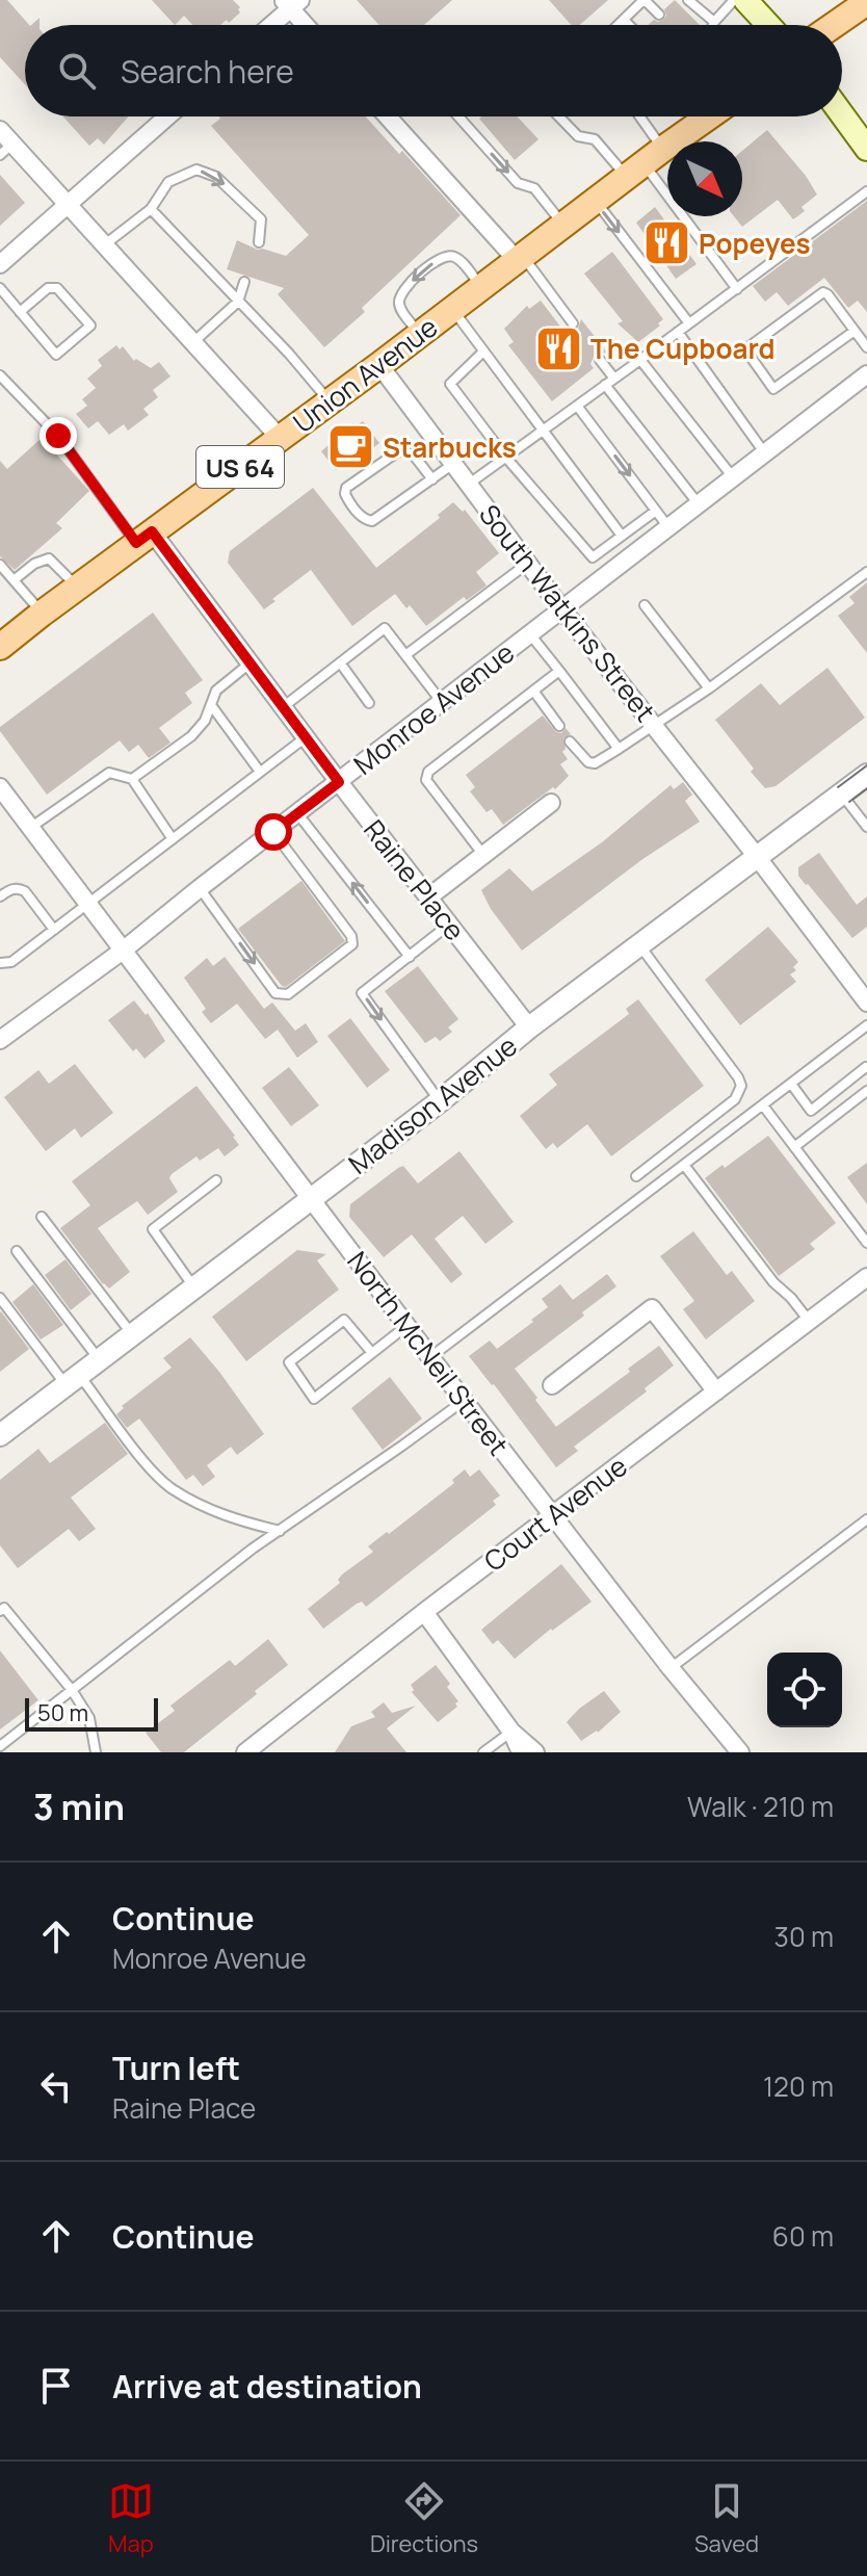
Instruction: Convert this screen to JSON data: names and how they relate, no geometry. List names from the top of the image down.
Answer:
{
  "streets": {
    "main road": ["Union Avenue", "US 64"],
    "street": [
      "South Watkins Street",
      "Monroe Avenue",
      "Raine Place",
      "Madison Avenue",
      "North McNeil Street",
      "Court Avenue"
    ]
  },
  "crossings": [
    ["Union Avenue", "South Watkins Street"],
    ["Union Avenue", "Raine Place"],
    ["South Watkins Street", "Monroe Avenue"],
    ["South Watkins Street", "Madison Avenue"],
    ["Monroe Avenue", "Raine Place"],
    ["Monroe Avenue", "North McNeil Street"],
    ["Raine Place", "Madison Avenue"],
    ["Madison Avenue", "North McNeil Street"],
    ["North McNeil Street", "Court Avenue"]
  ],
  "places": {
    "restaurant": ["Popeyes", "The Cupboard"],
    "cafe": ["Starbucks"]
  },
  "scale_bar": "50 m",
  "north": "bottom right",
  "page": {
    "search": "Search here",
    "scale": "50 m",
    "heading": ["3 min", "Walk · 210 m"],
    "list": [
      ["Continue", "Monroe Avenue", "30 m"],
      ["Turn left", "Raine Place", "120 m"],
      ["Continue", "60 m"],
      "Arrive at destination"
    ],
    "nav": ["Map", "Directions", "Saved"]
  }
}
